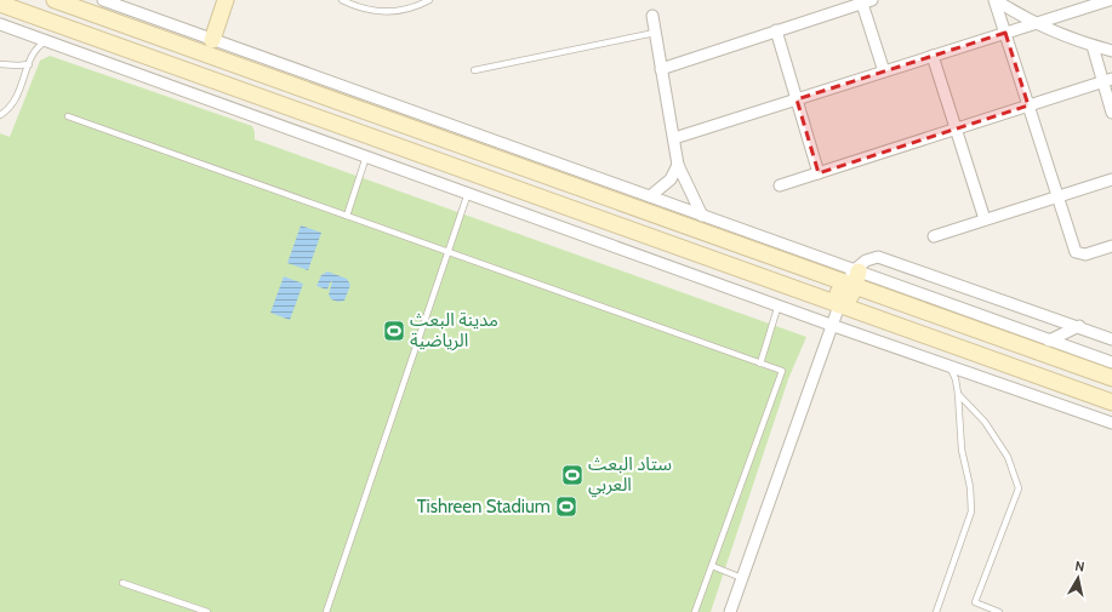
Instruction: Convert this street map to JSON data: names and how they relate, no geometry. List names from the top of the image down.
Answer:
{
  "places": {
    "sports": ["مدينة البعث الرياضية", "ستاد البعث العربي", "Tishreen Stadium"]
  },
  "north": "top"
}
